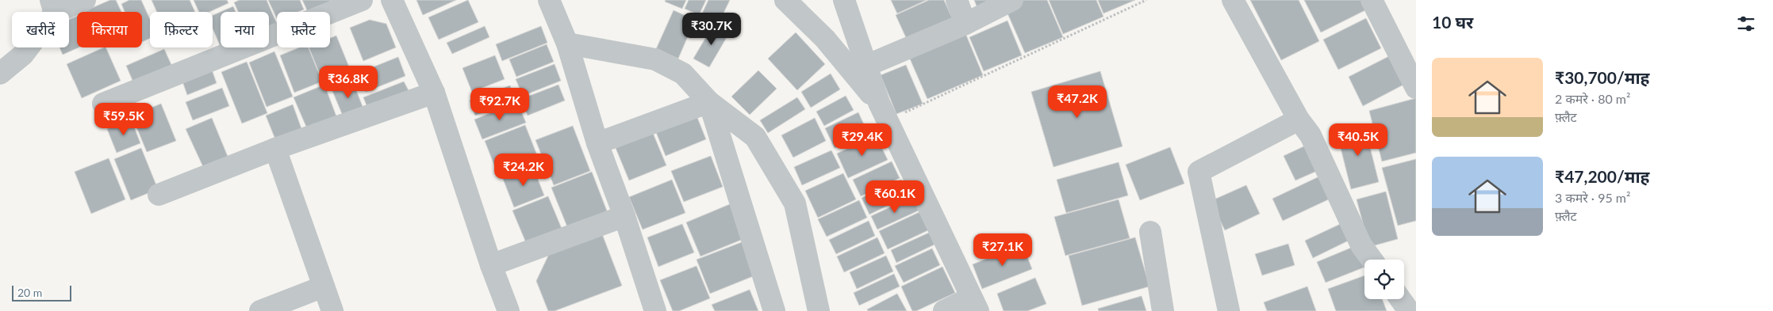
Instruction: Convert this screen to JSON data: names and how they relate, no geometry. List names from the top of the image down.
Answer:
{
  "scale_bar": "20 m",
  "page": {
    "heading": "10 घर",
    "chip": [
      "खरीदें",
      "किराया",
      "फ़िल्टर",
      "नया",
      "फ़्लैट"
    ],
    "price": [
      "₹30.7K",
      "₹36.8K",
      "₹47.2K",
      "₹92.7K",
      "₹59.5K",
      "₹29.4K",
      "₹40.5K",
      "₹24.2K",
      "₹60.1K",
      "₹27.1K"
    ],
    "list": [
      {
        "name": "₹30,700/माह",
        "note": "2 कमरे · 80 m² · फ़्लैट"
      },
      {
        "name": "₹47,200/माह",
        "note": "3 कमरे · 95 m² · फ़्लैट"
      }
    ],
    "scale": "20 m"
  }
}
